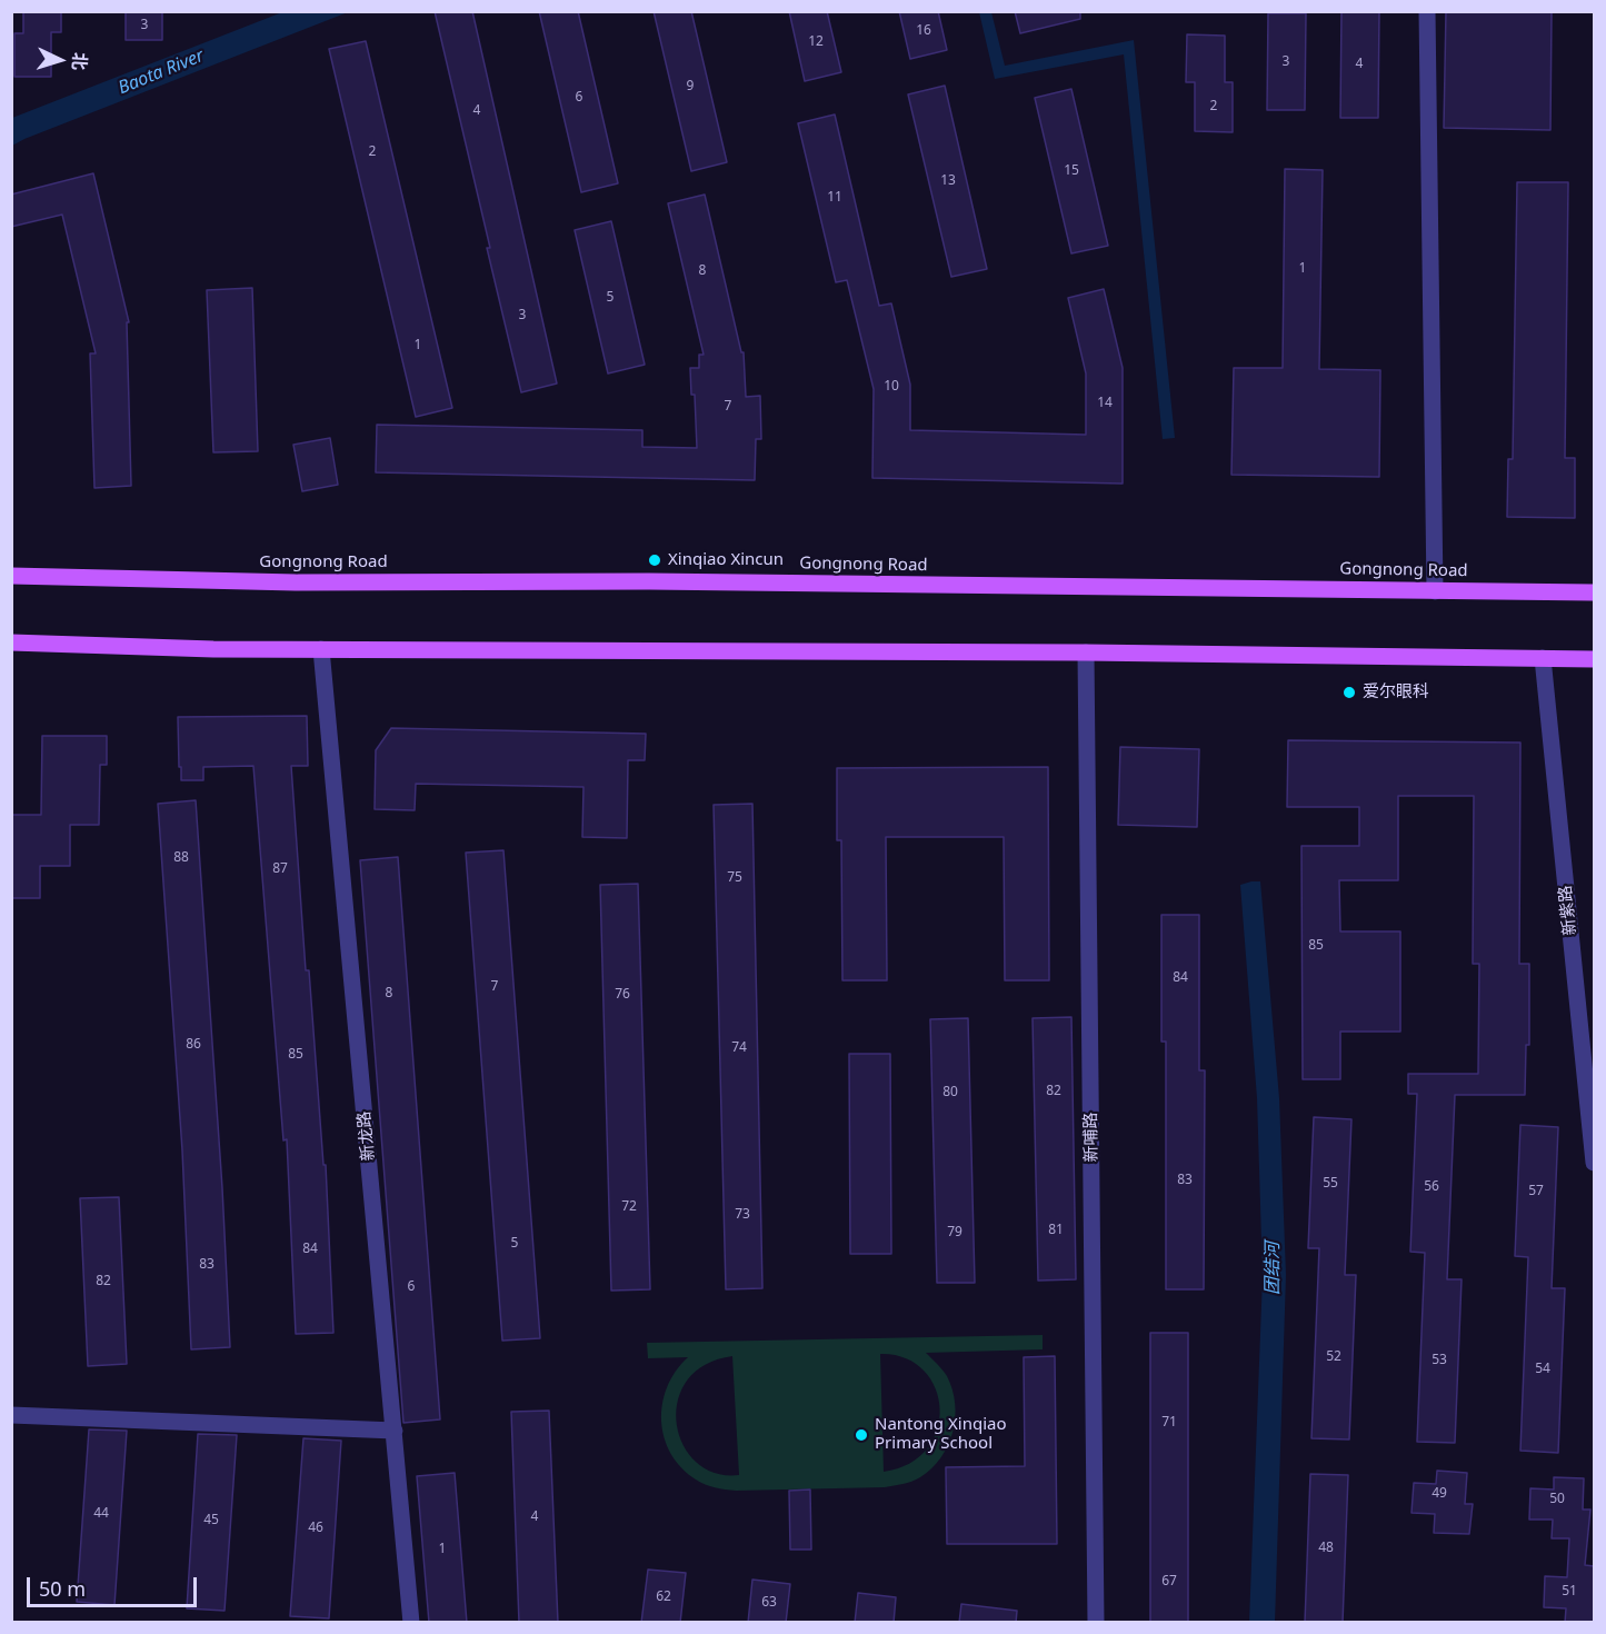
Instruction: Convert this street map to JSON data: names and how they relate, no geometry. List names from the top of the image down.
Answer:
{
  "streets": {
    "main road": ["Gongnong Road"],
    "street": ["新紫路", "新龙路", "新哺路"]
  },
  "water": ["Baota River", "团结河"],
  "places": ["Xinqiao Xincun", "爱尔眼科", "Nantong Xinqiao Primary School"],
  "house_numbers": [
    "3",
    "16",
    "12",
    "3",
    "4",
    "9",
    "6",
    "2",
    "4",
    "2",
    "15",
    "13",
    "11",
    "1",
    "8",
    "5",
    "3",
    "1",
    "10",
    "14",
    "7",
    "88",
    "87",
    "75",
    "85",
    "84",
    "7",
    "8",
    "76",
    "86",
    "74",
    "85",
    "82",
    "80",
    "83",
    "55",
    "56",
    "57",
    "72",
    "73",
    "81",
    "79",
    "5",
    "84",
    "83",
    "82",
    "6",
    "52",
    "53",
    "54",
    "71",
    "49",
    "50",
    "44",
    "4",
    "45",
    "46",
    "48",
    "1",
    "67",
    "51",
    "62",
    "63"
  ],
  "scale_bar": "50 m",
  "north": "right"
}
